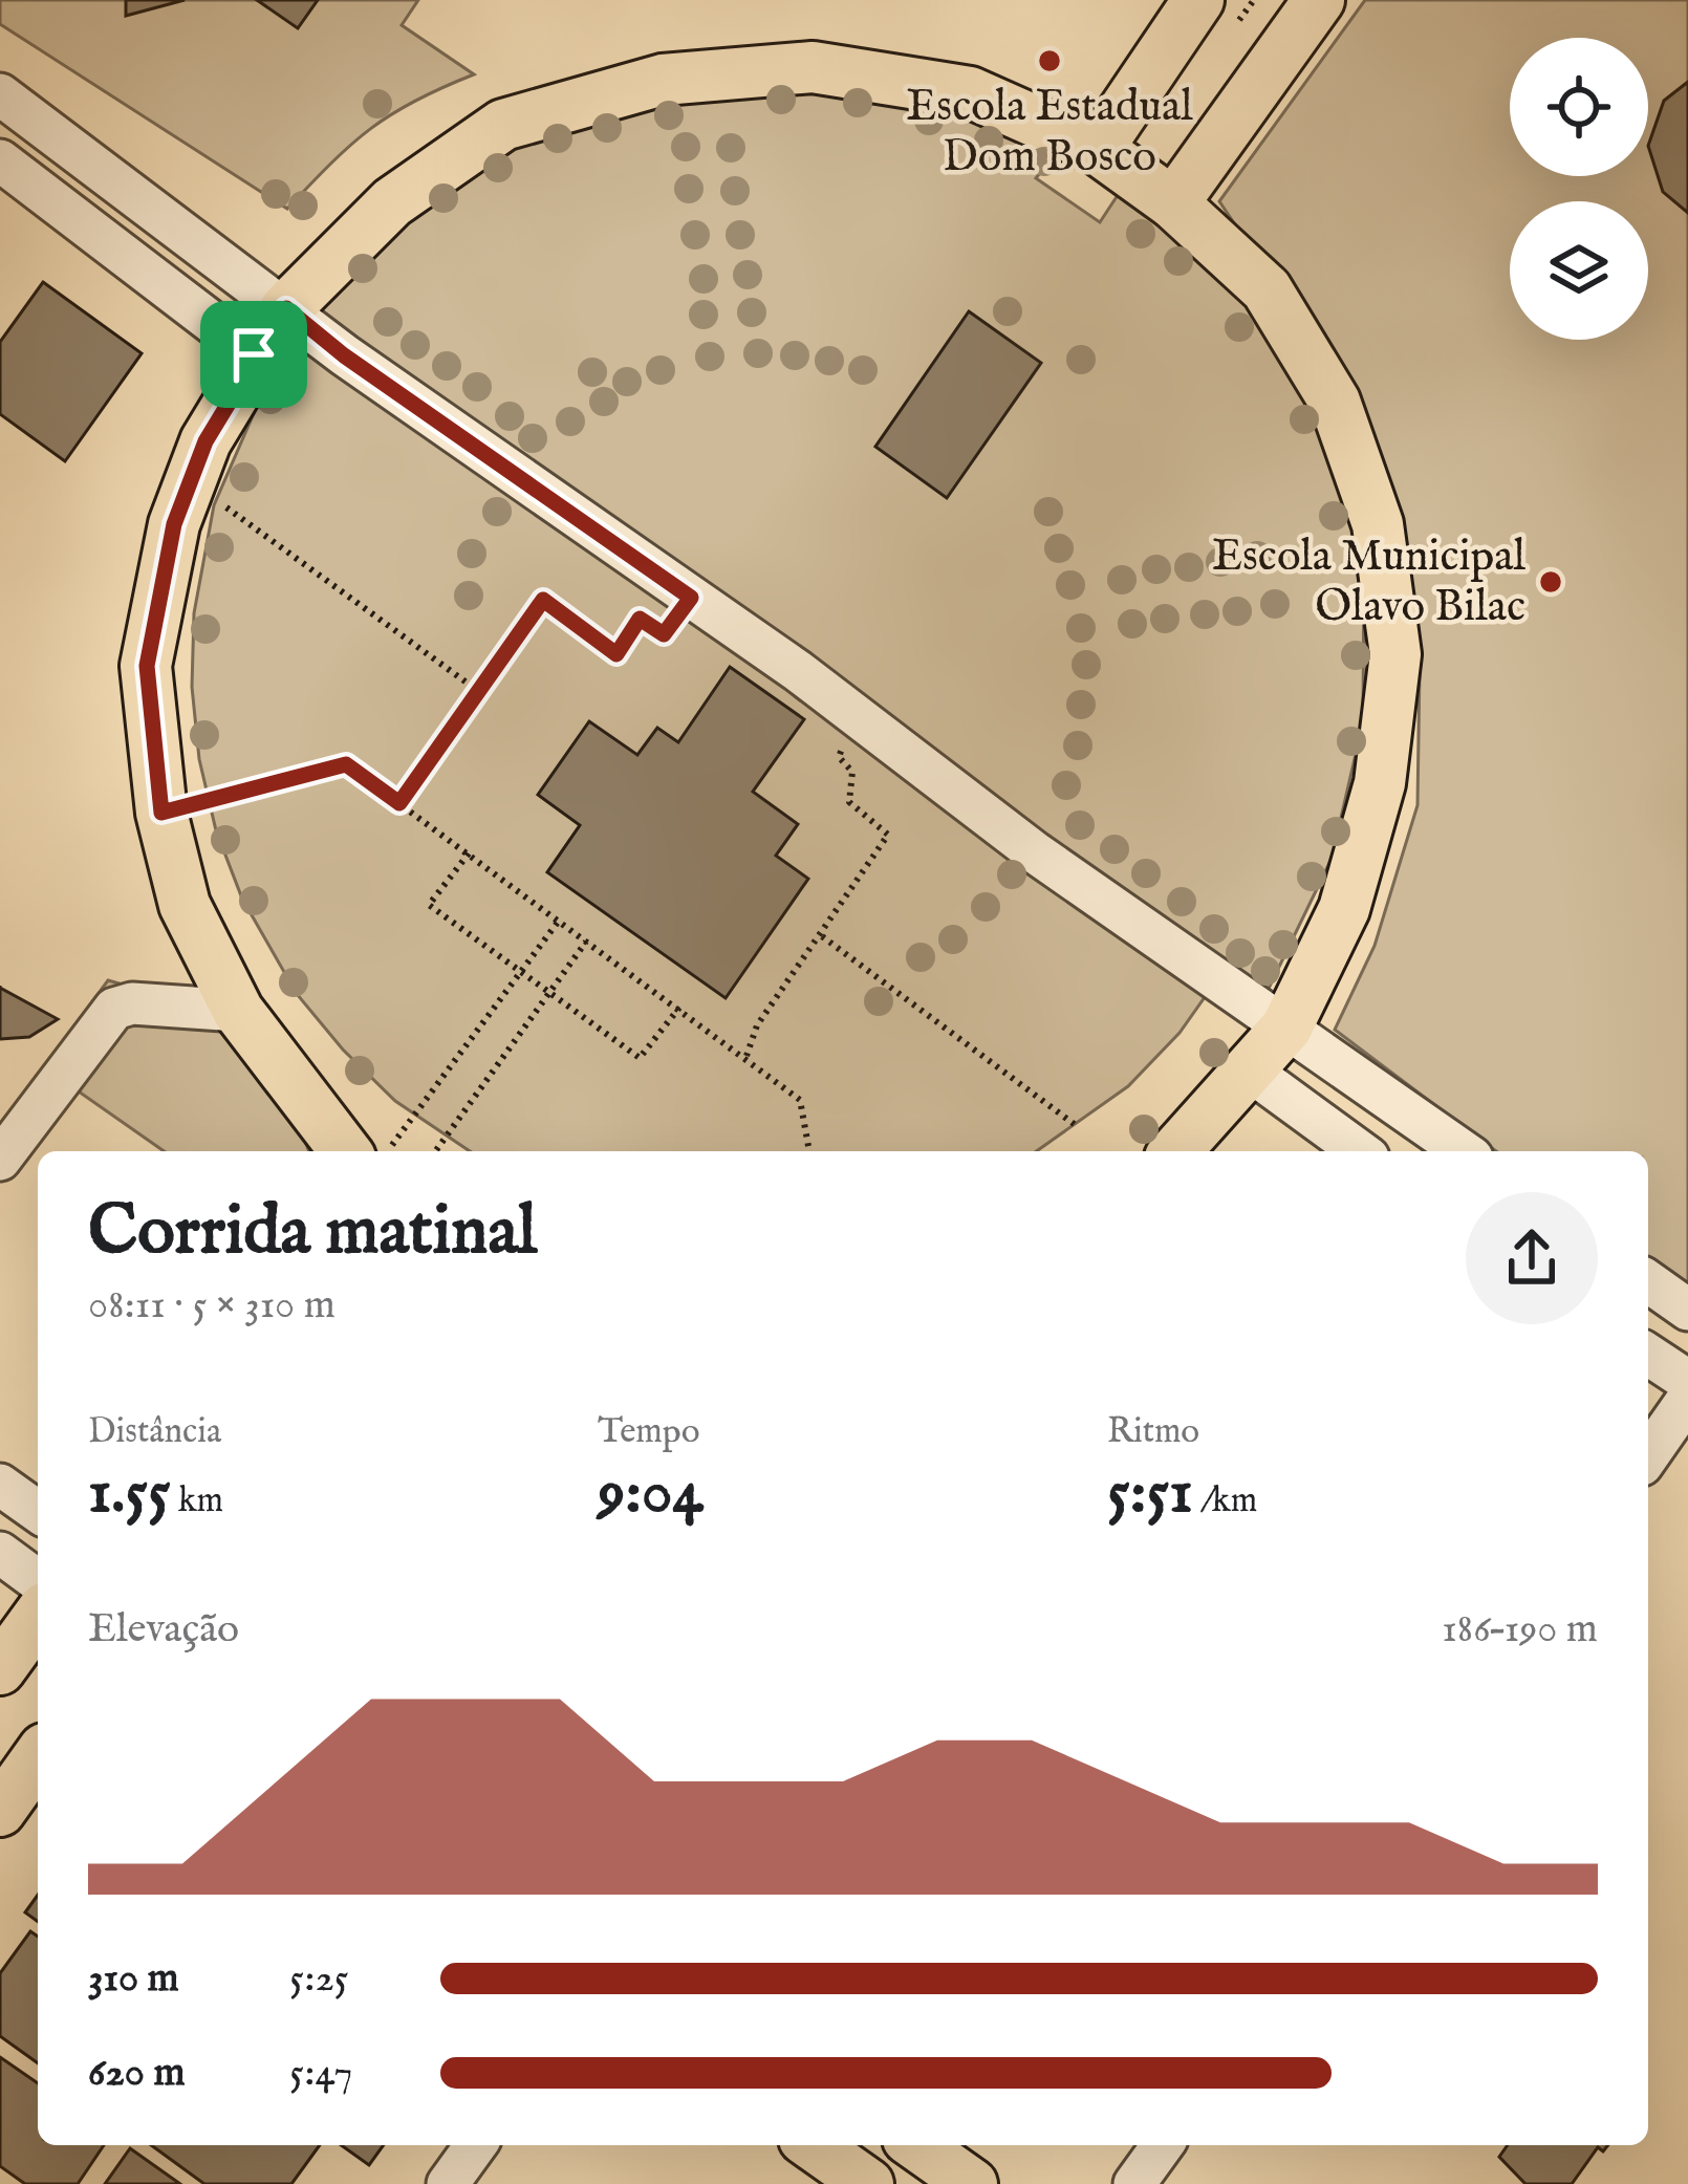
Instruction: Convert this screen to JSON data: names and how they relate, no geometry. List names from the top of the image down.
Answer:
{
  "places": ["Escola Estadual Dom Bosco", "Escola Municipal Olavo Bilac"],
  "page": {
    "heading": ["Corrida matinal", "08:11 · 5 × 310 m"],
    "stats": [
      ["Distância", "1.55 km"],
      ["Tempo", "9:04"],
      ["Ritmo", "5:51 /km"]
    ],
    "chart": ["Elevação", "186–190 m"],
    "list": [
      {
        "name": "310 m",
        "note": "5:25"
      },
      {
        "name": "620 m",
        "note": "5:47"
      }
    ]
  }
}
